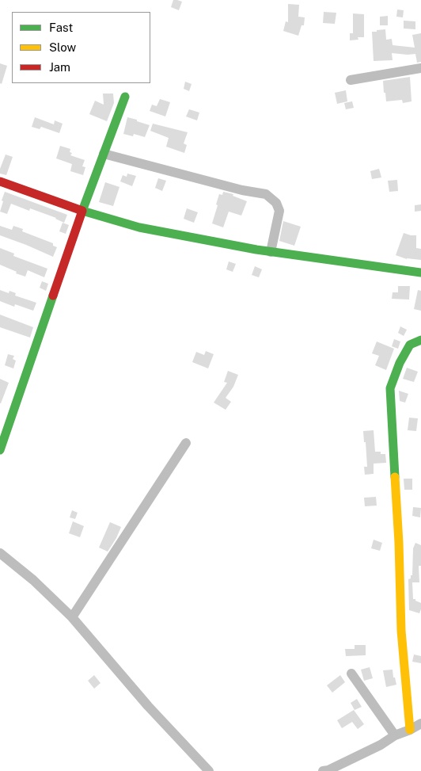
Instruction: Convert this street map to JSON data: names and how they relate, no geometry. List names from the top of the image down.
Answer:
{
  "legend": ["Fast", "Slow", "Jam"]
}
